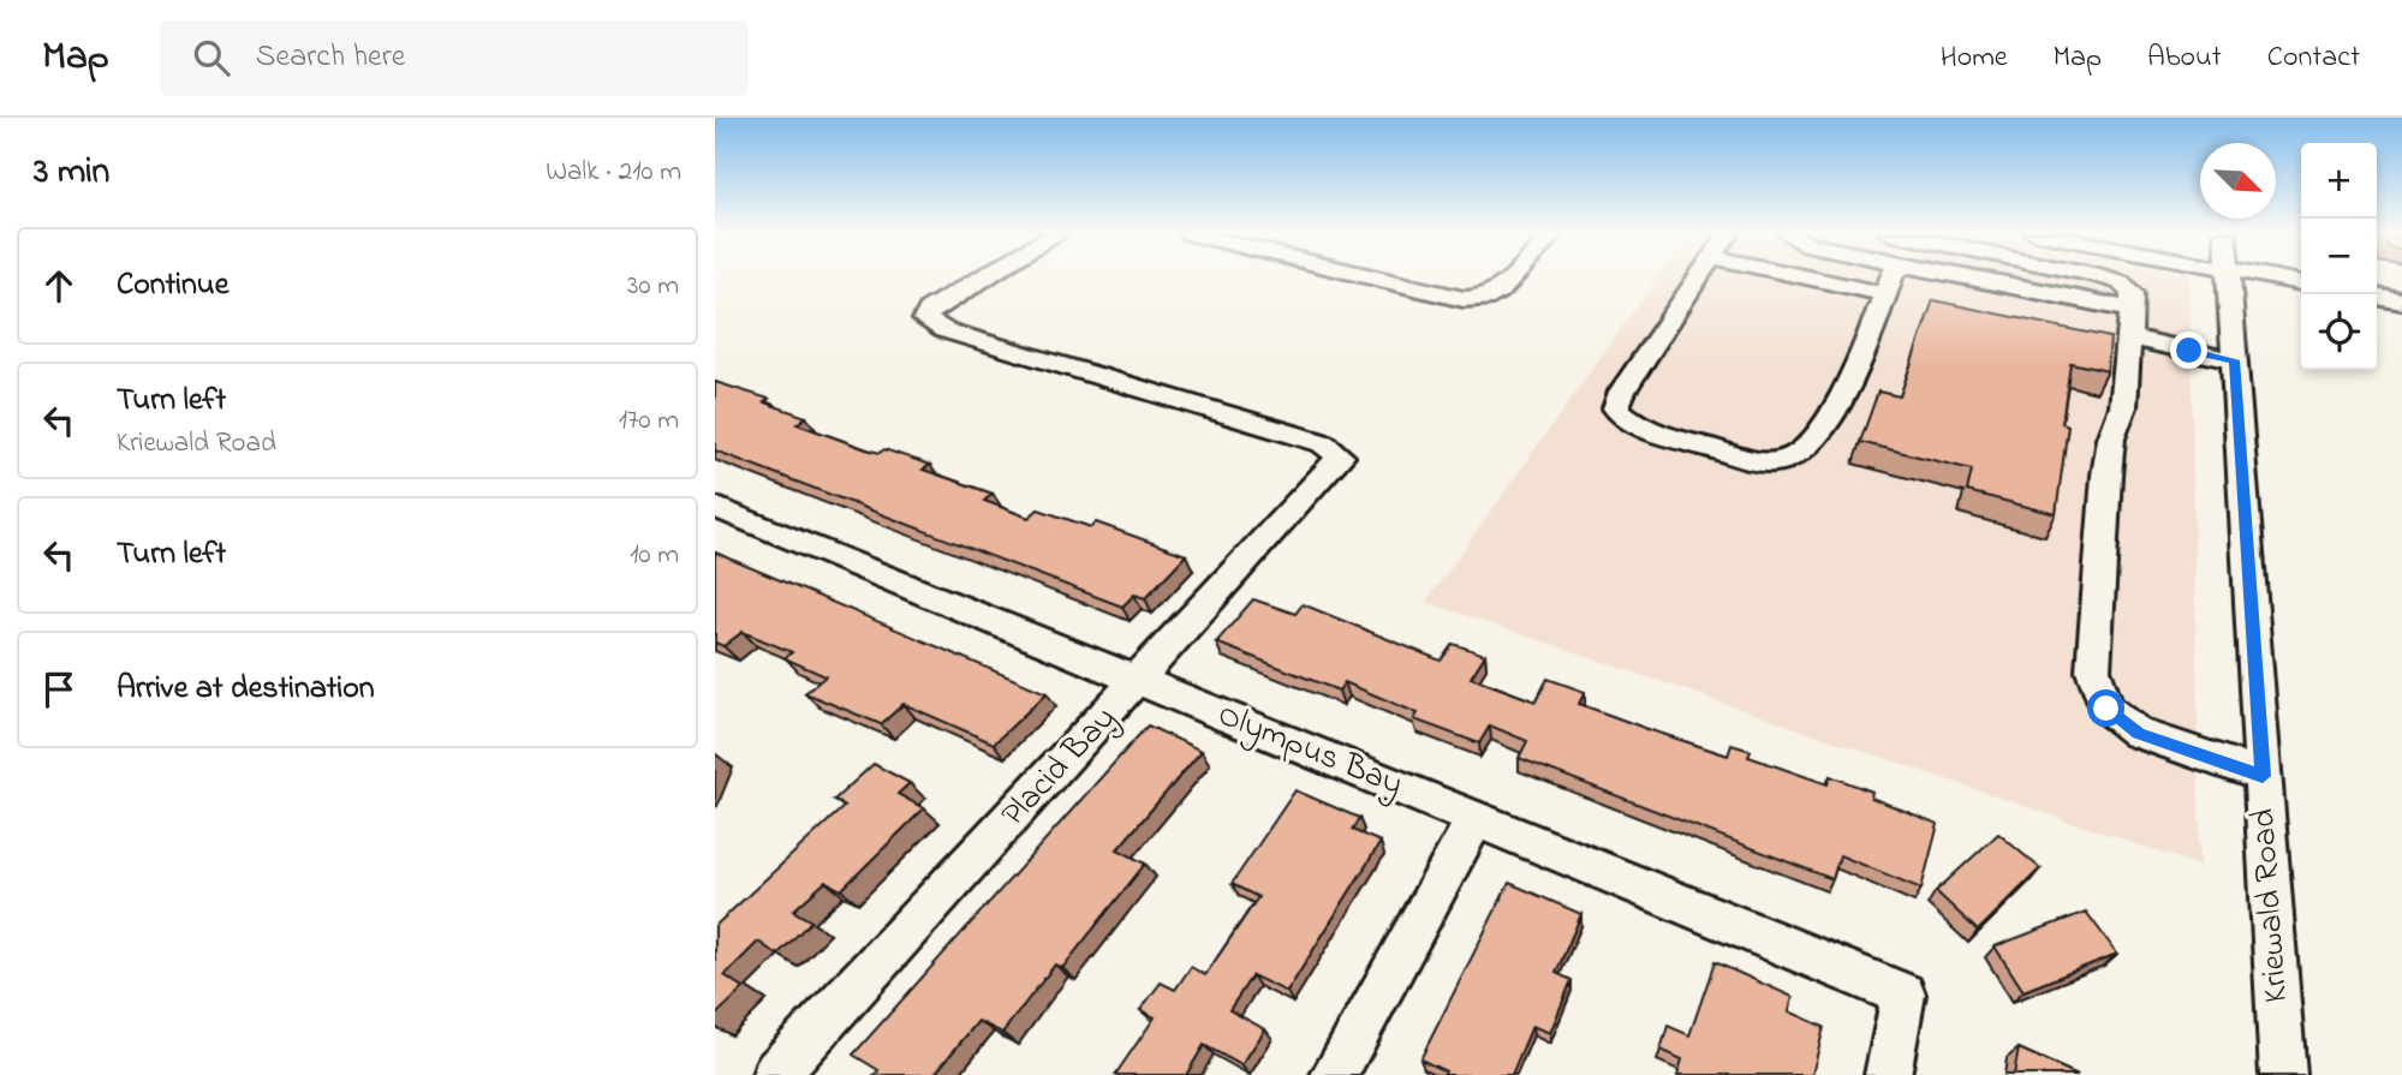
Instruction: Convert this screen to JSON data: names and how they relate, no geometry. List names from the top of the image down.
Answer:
{
  "streets": {
    "street": ["Olympus Bay", "Placid Bay", "Kriewald Road"]
  },
  "crossings": [
    ["Olympus Bay", "Placid Bay"]
  ],
  "north": "bottom right",
  "page": {
    "header": "Map",
    "search": "Search here",
    "nav": [
      "Home",
      "Map",
      "About",
      "Contact"
    ],
    "heading": ["3 min", "Walk · 210 m"],
    "map_buttons": ["+", "−"],
    "list": [
      ["Continue", "30 m"],
      ["Turn left", "Kriewald Road", "170 m"],
      ["Turn left", "10 m"],
      "Arrive at destination"
    ]
  }
}
